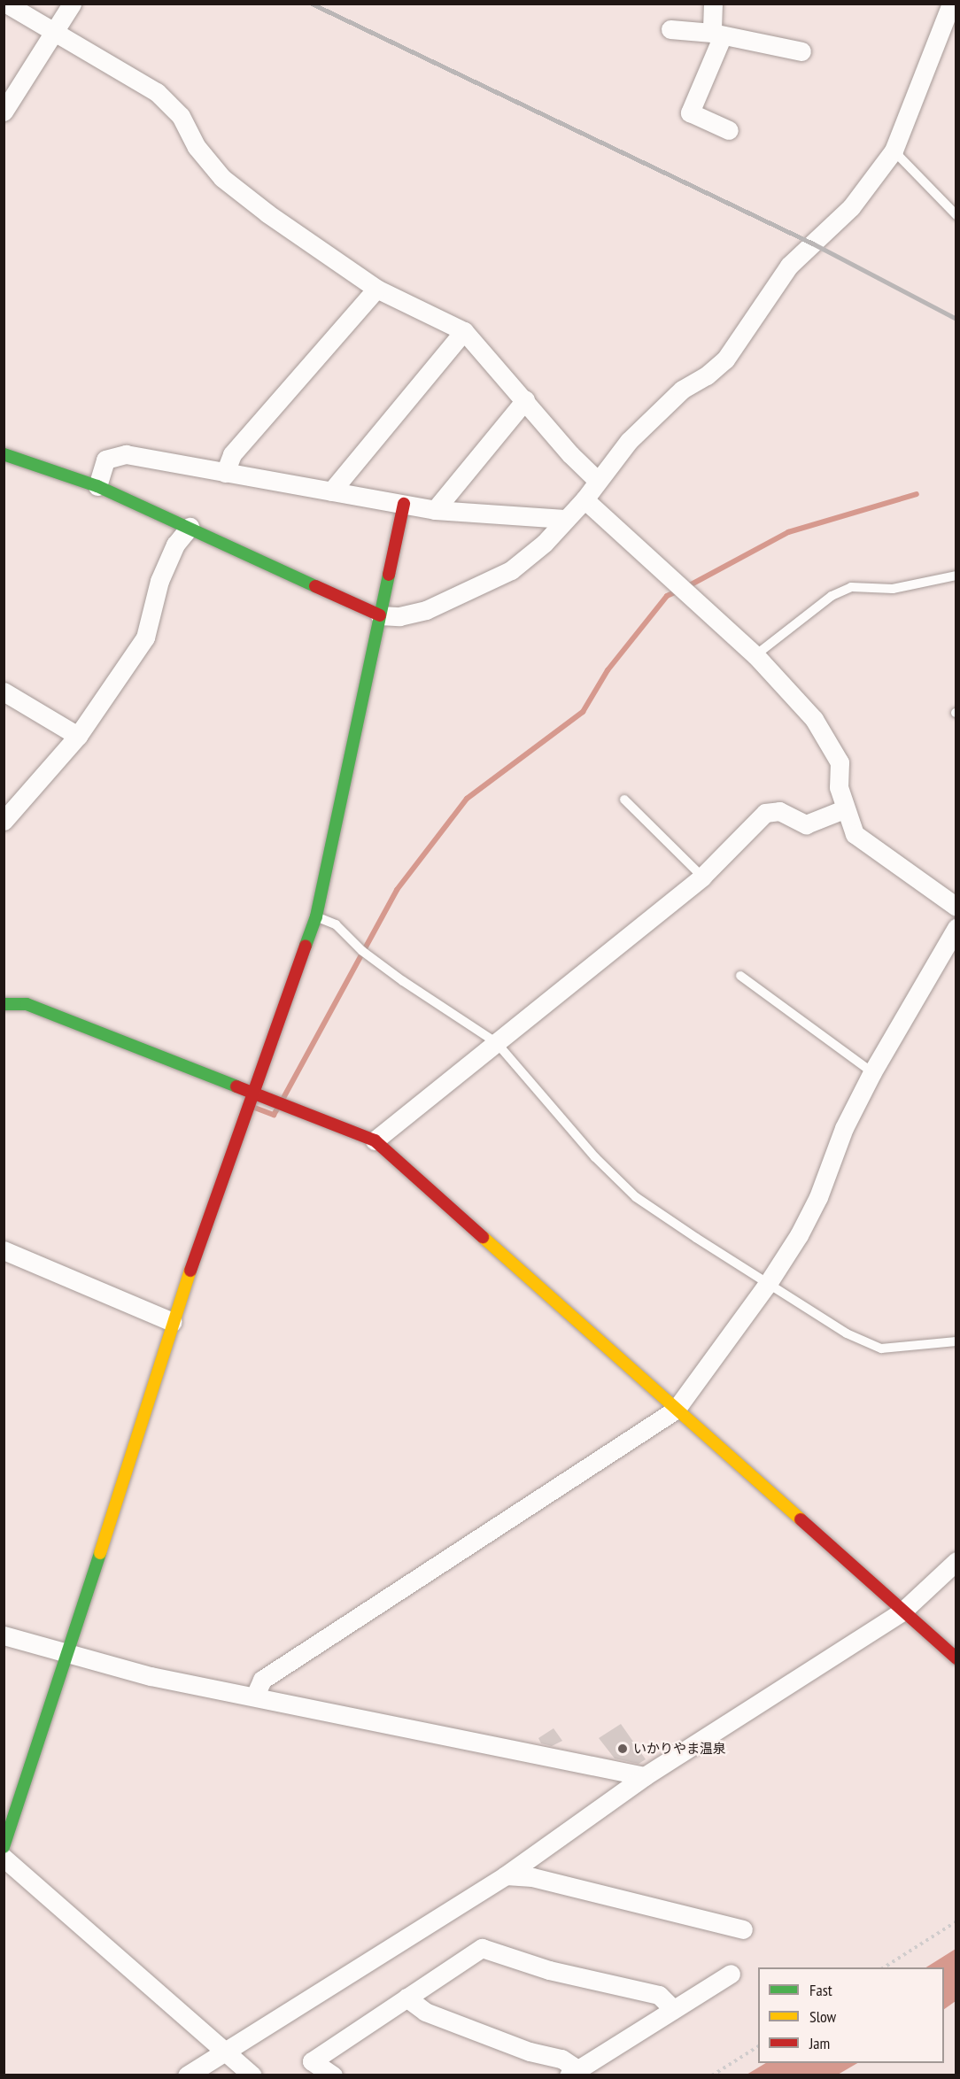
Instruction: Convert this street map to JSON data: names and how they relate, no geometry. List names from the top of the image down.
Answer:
{
  "places": ["いかりやま温泉"],
  "legend": ["Fast", "Slow", "Jam"]
}
